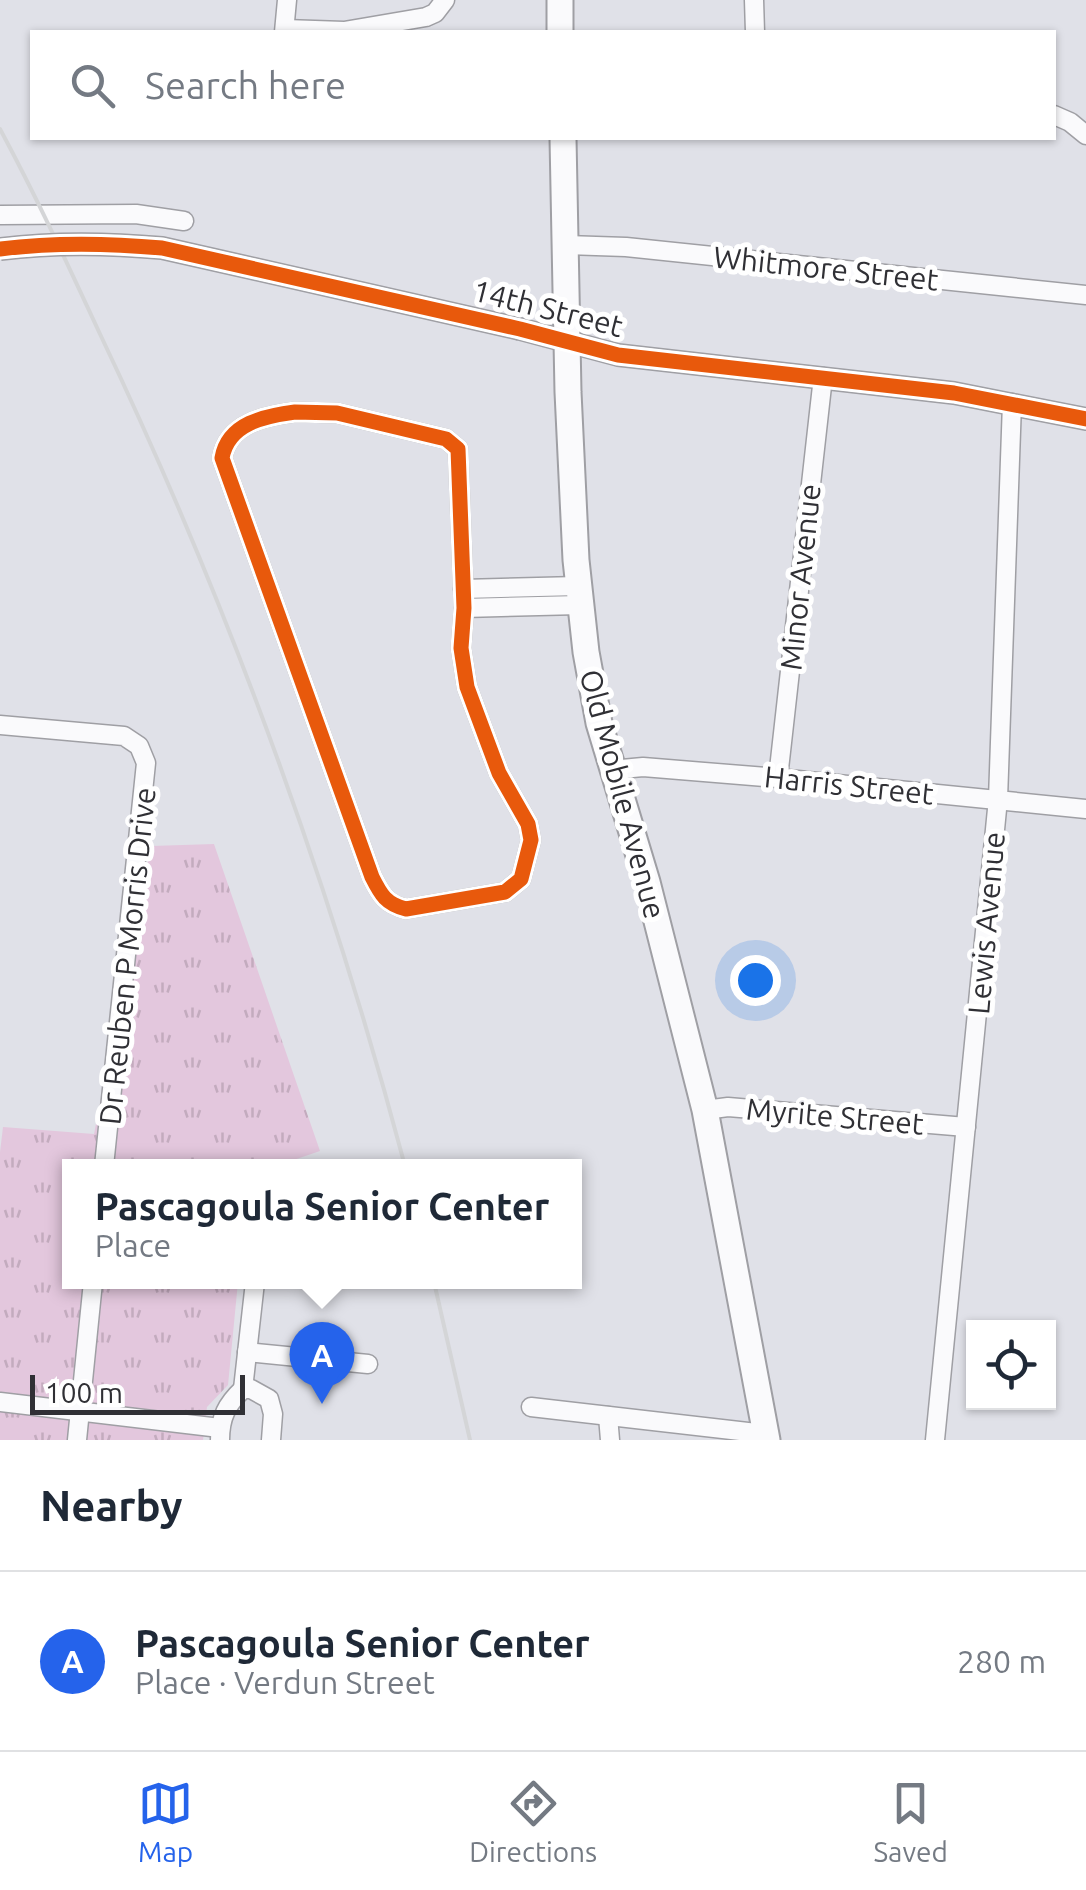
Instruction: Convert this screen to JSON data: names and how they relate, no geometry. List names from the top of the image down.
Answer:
{
  "streets": {
    "main road": ["Old Mobile Avenue"],
    "street": [
      "Whitmore Street",
      "14th Street",
      "Minor Avenue",
      "Harris Street",
      "Lewis Avenue",
      "Dr Reuben P Morris Drive",
      "Myrite Street"
    ]
  },
  "crossings": [
    ["Whitmore Street", "Old Mobile Avenue"],
    ["14th Street", "Minor Avenue"],
    ["14th Street", "Old Mobile Avenue"],
    ["14th Street", "Lewis Avenue"],
    ["Minor Avenue", "Harris Street"],
    ["Harris Street", "Old Mobile Avenue"],
    ["Harris Street", "Lewis Avenue"],
    ["Old Mobile Avenue", "Myrite Street"],
    ["Lewis Avenue", "Myrite Street"]
  ],
  "scale_bar": "100 m",
  "page": {
    "search": "Search here",
    "popup": ["Pascagoula Senior Center", "Place"],
    "pins": "A",
    "scale": "100 m",
    "heading": "Nearby",
    "list": [
      {
        "mark": "A",
        "name": "Pascagoula Senior Center",
        "note": "Place · Verdun Street",
        "value": "280 m"
      }
    ],
    "nav": ["Map", "Directions", "Saved"]
  }
}
